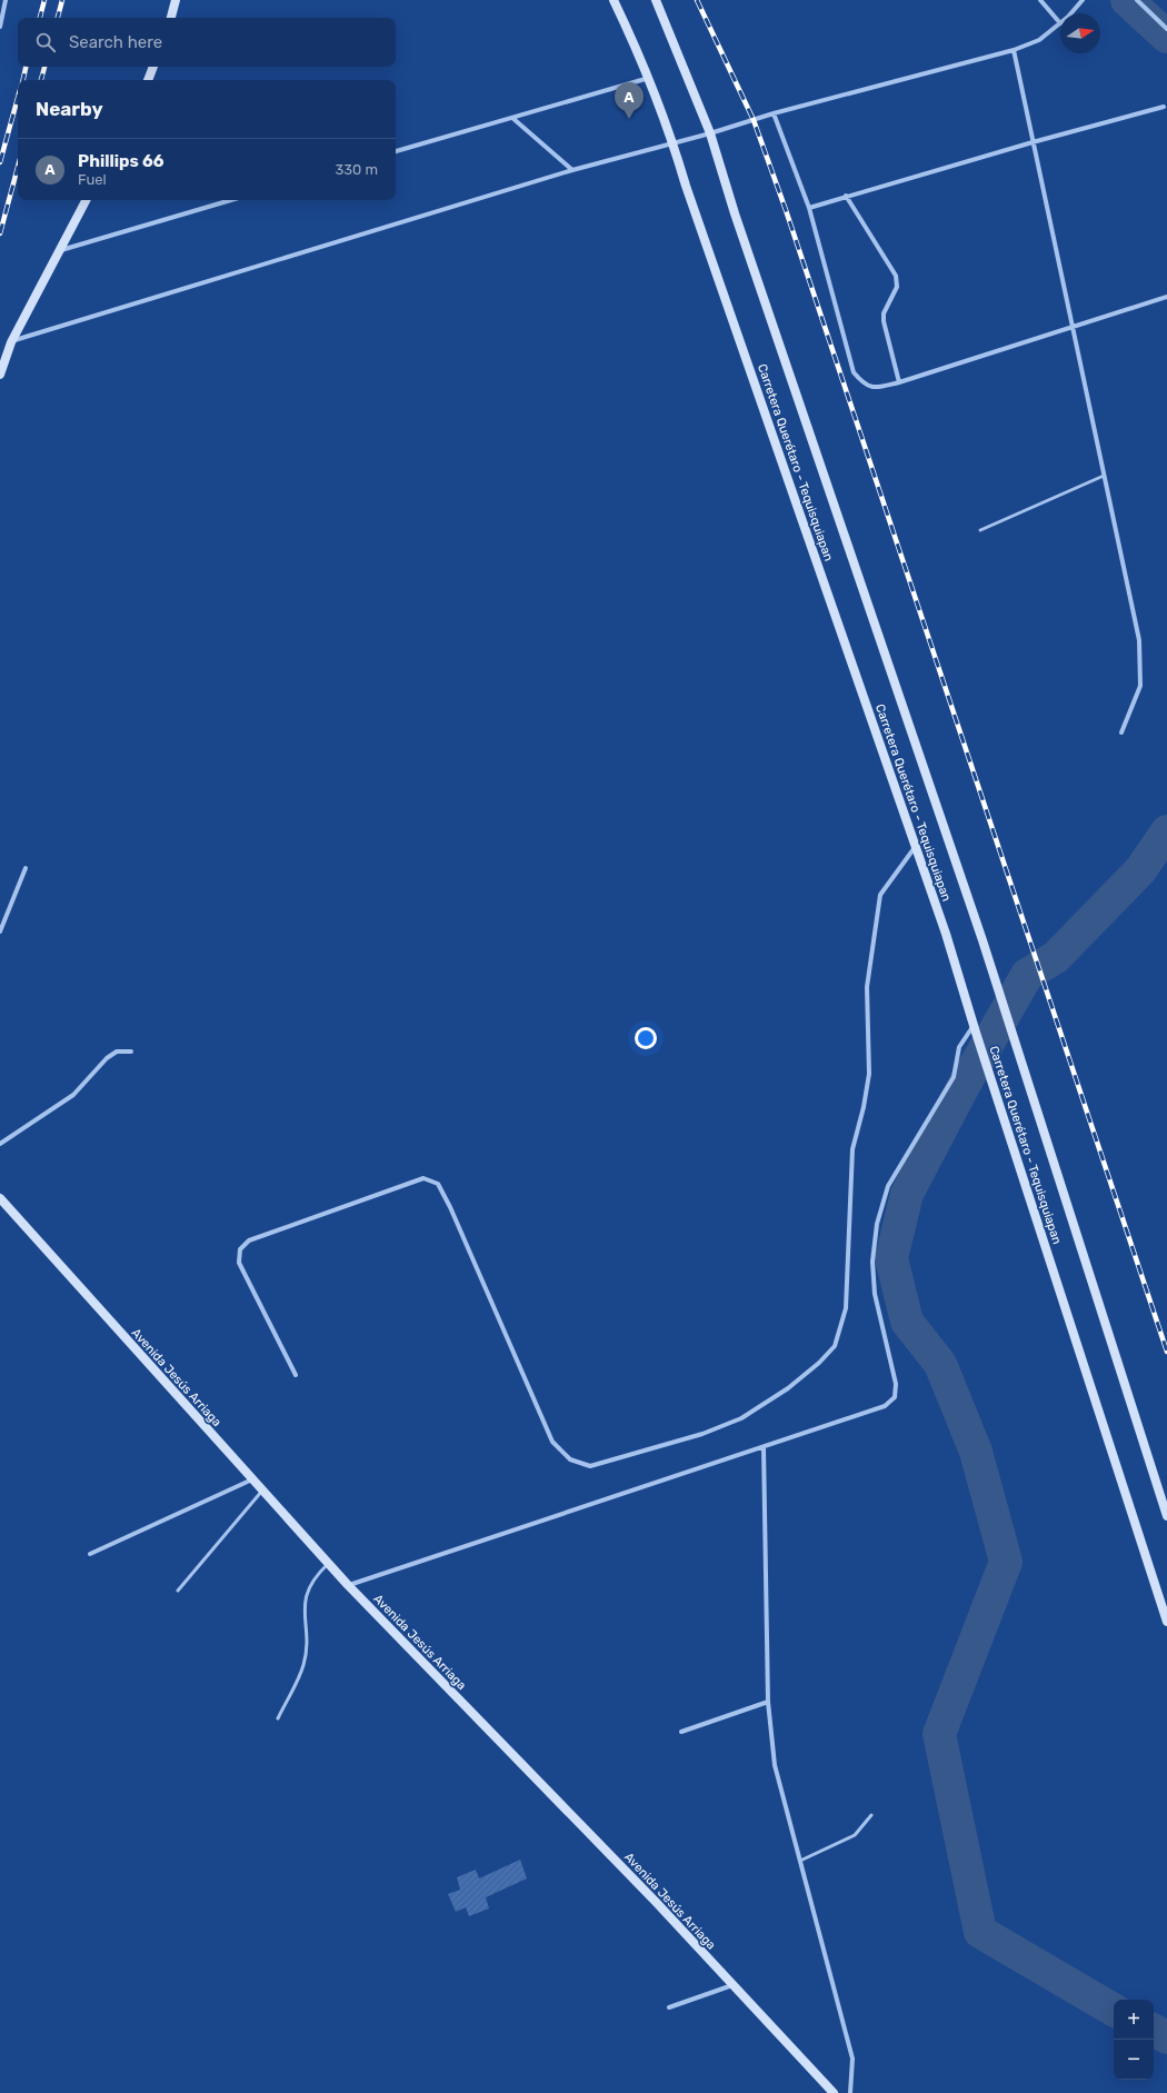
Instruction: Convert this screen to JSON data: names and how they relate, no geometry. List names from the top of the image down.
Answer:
{
  "streets": {
    "main road": ["Carretera Querétaro - Tequisquiapan", "Avenida Jesús Arriaga"]
  },
  "north": "right",
  "page": {
    "search": "Search here",
    "heading": "Nearby",
    "pins": "A",
    "list": [
      {
        "mark": "A",
        "name": "Phillips 66",
        "note": "Fuel",
        "value": "330 m"
      }
    ],
    "map_buttons": ["+", "−"]
  }
}
